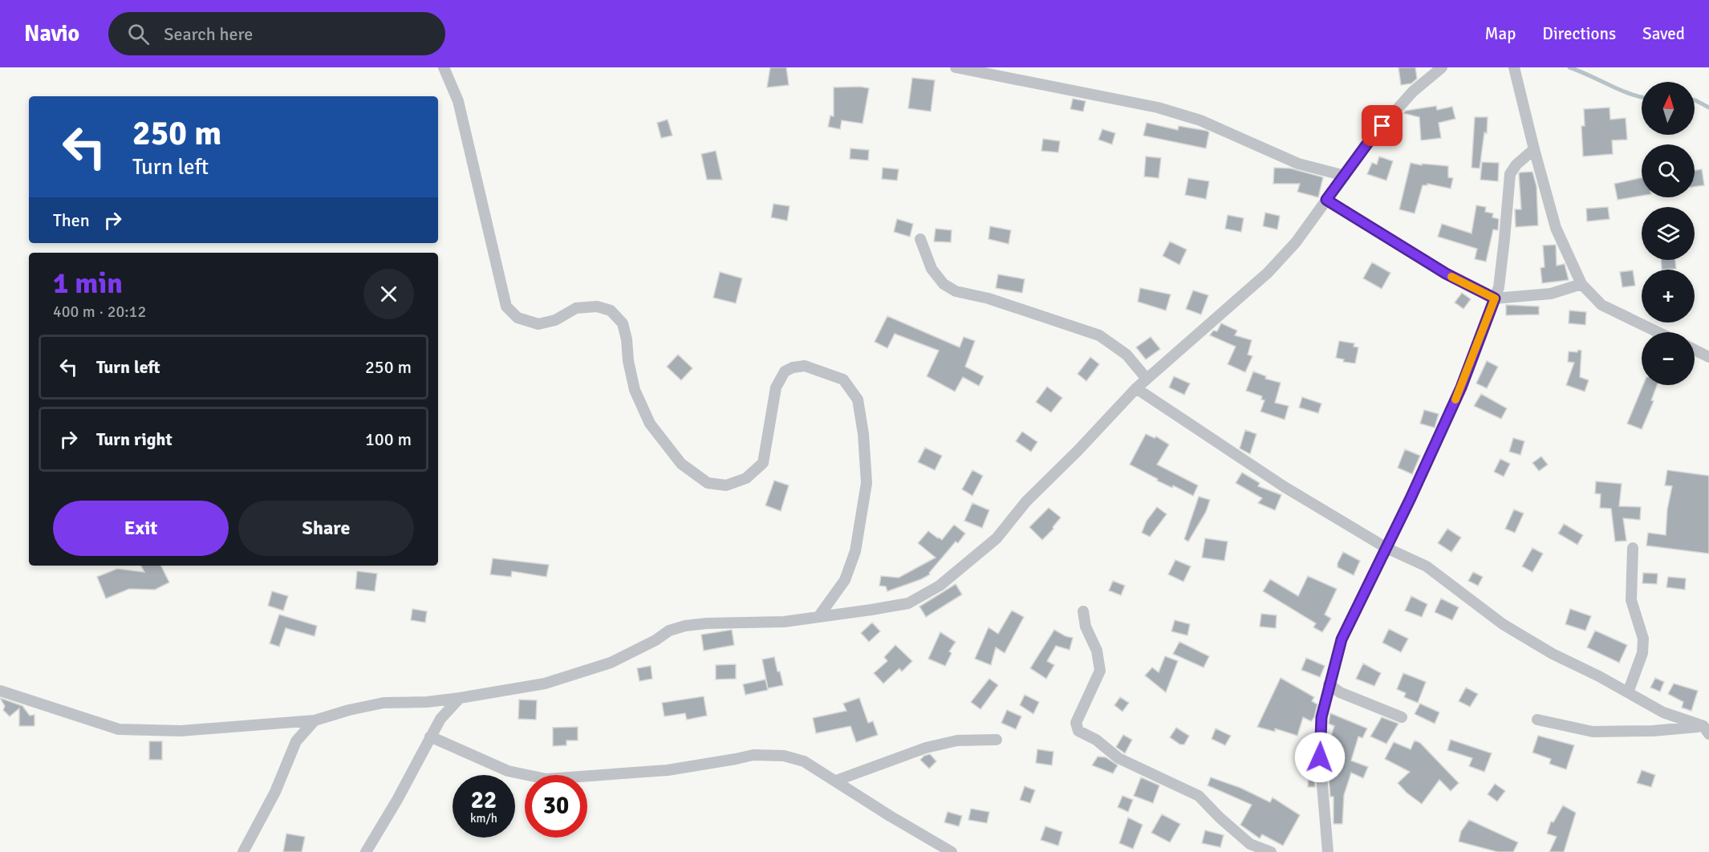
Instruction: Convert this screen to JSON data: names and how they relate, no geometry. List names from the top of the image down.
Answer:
{
  "north": "top",
  "page": {
    "header": "Navio",
    "search": "Search here",
    "nav": ["Map", "Directions", "Saved"],
    "map_buttons": ["+", "−"],
    "turn": ["250 m", "Turn left"],
    "then": "Then",
    "heading": ["1 min", "400 m · 20:12"],
    "list": [
      {
        "name": "Turn left",
        "value": "250 m"
      },
      {
        "name": "Turn right",
        "value": "100 m"
      }
    ],
    "buttons": ["Exit", "Share"],
    "speed": "22 km/h",
    "limit": "30"
  }
}
